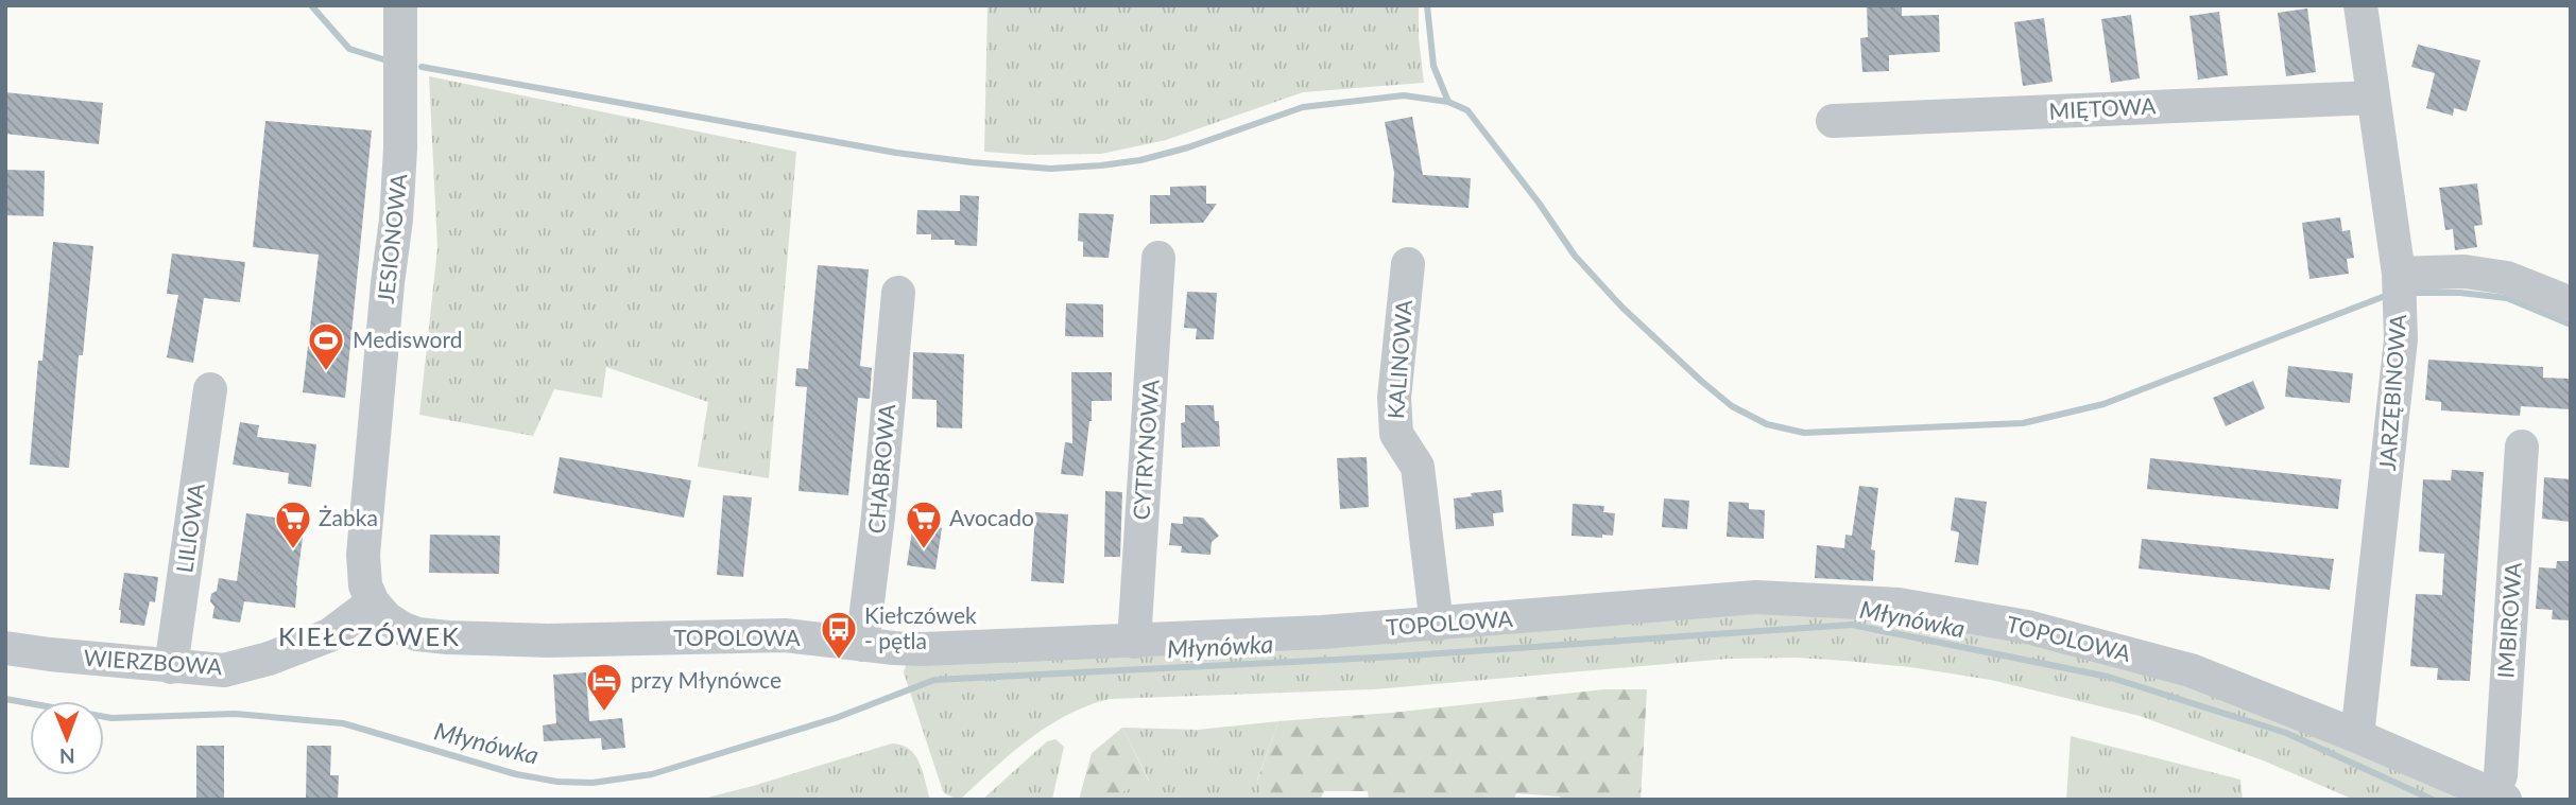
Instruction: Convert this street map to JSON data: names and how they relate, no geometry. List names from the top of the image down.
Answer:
{
  "streets": {
    "street": [
      "MIĘTOWA",
      "JESIONOWA",
      "KALINOWA",
      "JARZĘBINOWA",
      "CYTRYNOWA",
      "CHABROWA",
      "LILIOWA",
      "IMBIROWA",
      "TOPOLOWA",
      "WIERZBOWA"
    ]
  },
  "crossings": [
    ["MIĘTOWA", "JARZĘBINOWA"],
    ["JESIONOWA", "TOPOLOWA"],
    ["JESIONOWA", "WIERZBOWA"],
    ["KALINOWA", "TOPOLOWA"],
    ["JARZĘBINOWA", "TOPOLOWA"],
    ["CYTRYNOWA", "TOPOLOWA"],
    ["CHABROWA", "TOPOLOWA"],
    ["LILIOWA", "WIERZBOWA"],
    ["IMBIROWA", "TOPOLOWA"],
    ["TOPOLOWA", "WIERZBOWA"]
  ],
  "districts": ["KIEŁCZÓWEK"],
  "water": ["Młynówka"],
  "places": {
    "sports": ["Medisword"],
    "supermarket": ["Żabka", "Avocado"],
    "bus stop": ["Kiełczówek - pętla"],
    "hotel": ["przy Młynówce"]
  },
  "north": "bottom"
}
